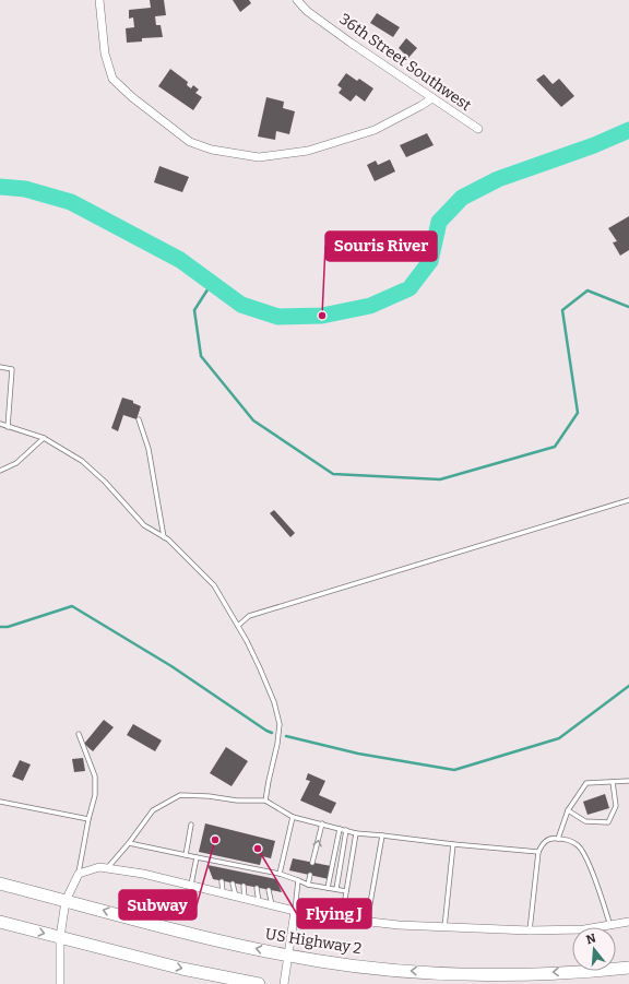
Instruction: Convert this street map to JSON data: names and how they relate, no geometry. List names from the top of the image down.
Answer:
{
  "streets": {
    "highway": ["US Highway 2"],
    "street": ["36th Street Southwest"]
  },
  "places": ["Souris River", "Subway", "Flying J"],
  "north": "top"
}
